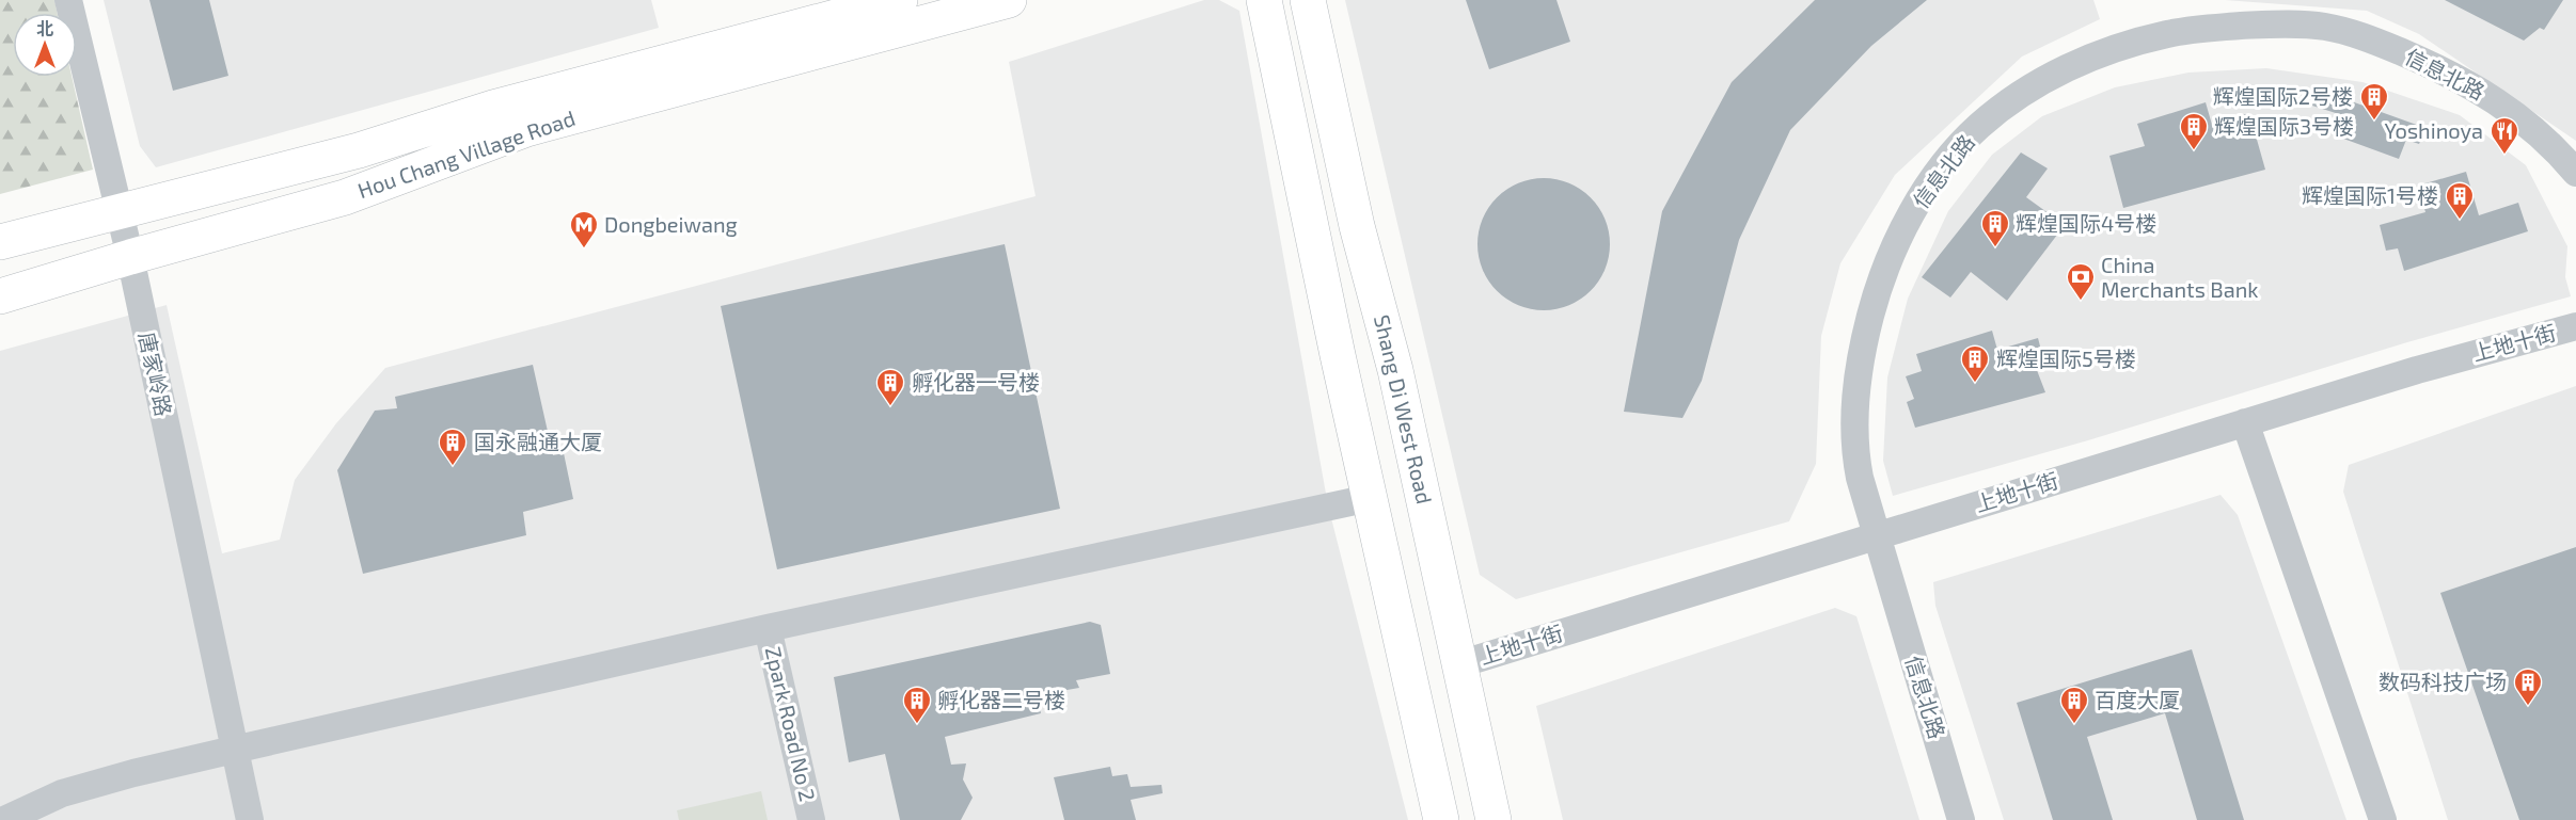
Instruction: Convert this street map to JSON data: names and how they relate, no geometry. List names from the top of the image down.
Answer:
{
  "streets": {
    "main road": ["Hou Chang Village Road", "Shang Di West Road"],
    "street": [
      "信息北路",
      "上地十街",
      "唐家岭路",
      "Zpark Road No 2"
    ]
  },
  "crossings": [
    ["信息北路", "上地十街"],
    ["Hou Chang Village Road", "唐家岭路"],
    ["上地十街", "Shang Di West Road"]
  ],
  "places": {
    "building": [
      "辉煌国际2号楼",
      "辉煌国际3号楼",
      "辉煌国际1号楼",
      "辉煌国际4号楼",
      "辉煌国际5号楼",
      "孵化器一号楼",
      "国永融通大厦",
      "数码科技广场",
      "孵化器二号楼",
      "百度大厦"
    ],
    "restaurant": ["Yoshinoya"],
    "metro station": ["Dongbeiwang"],
    "bank": ["China Merchants Bank"]
  },
  "north": "top"
}
